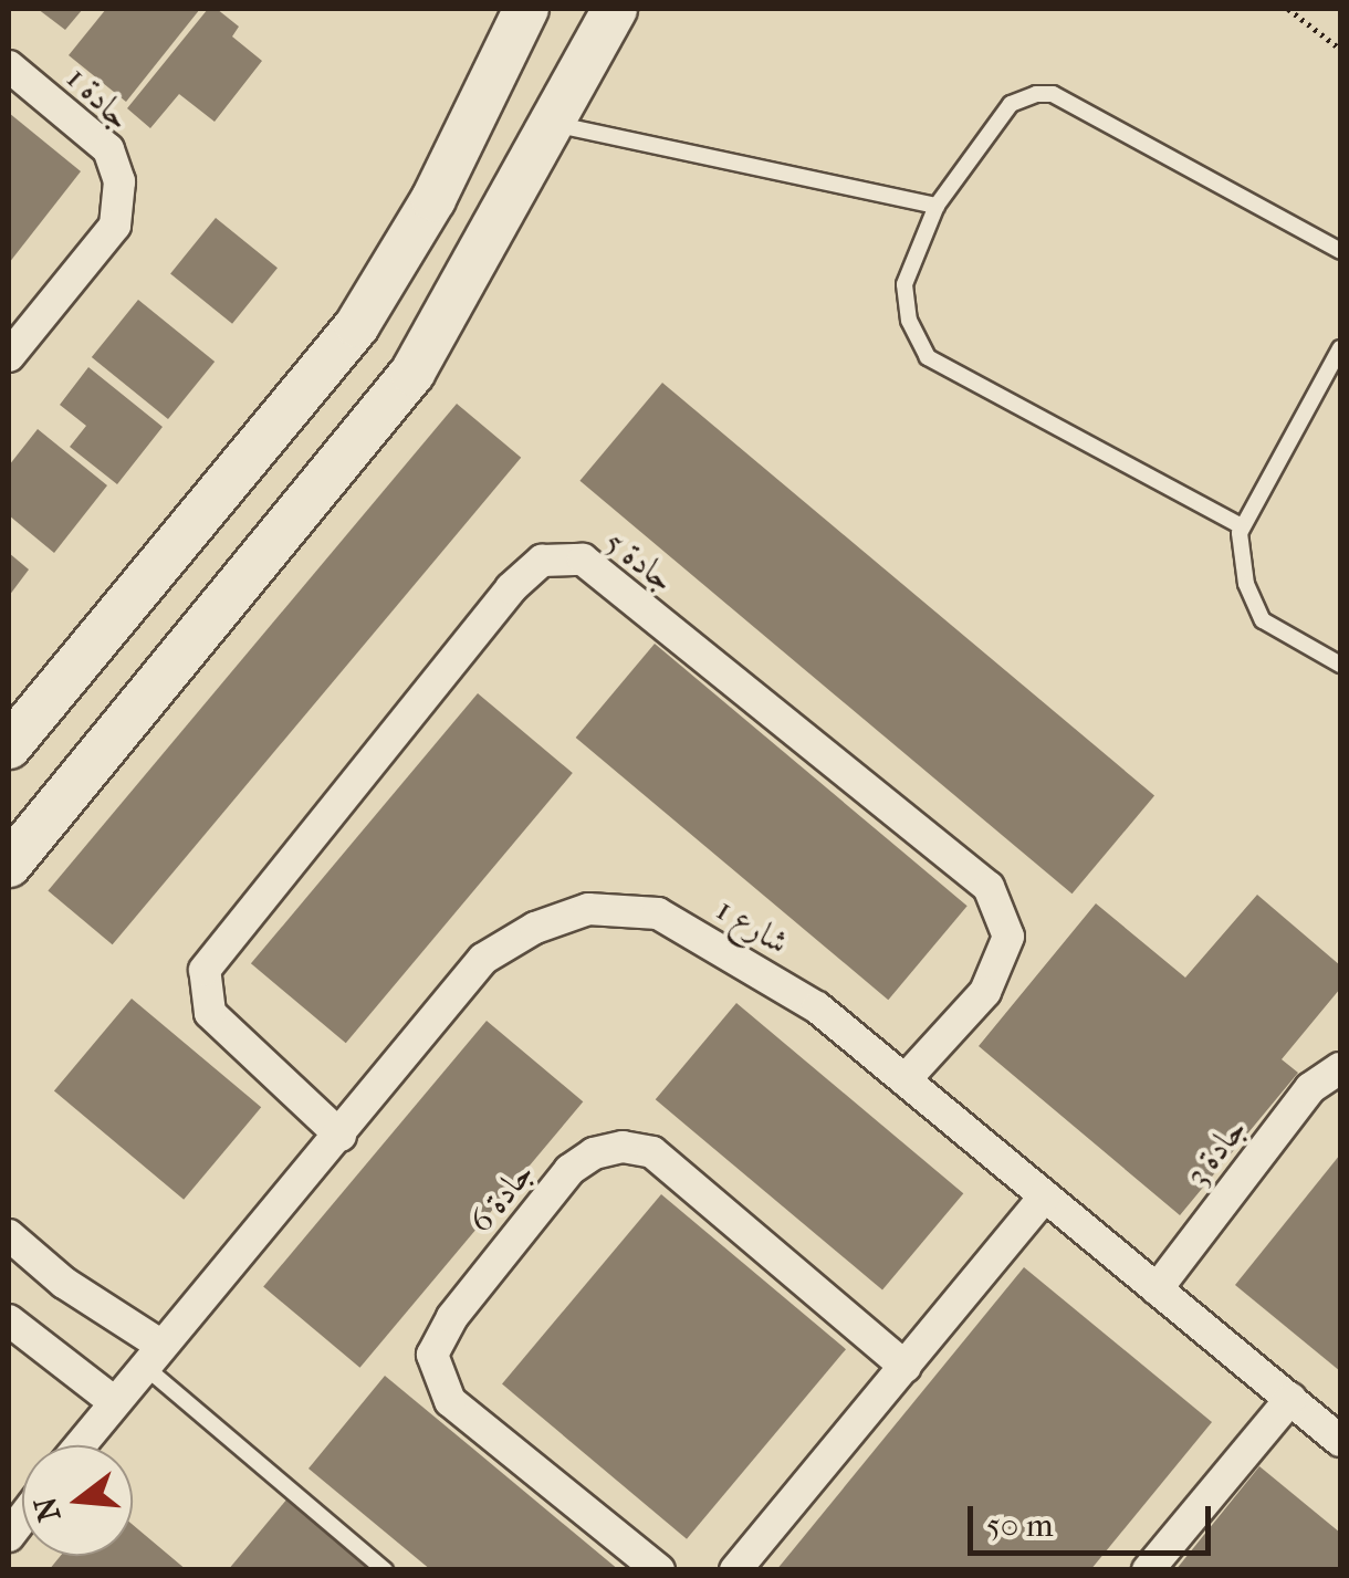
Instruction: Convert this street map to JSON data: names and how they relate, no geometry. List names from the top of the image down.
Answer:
{
  "streets": {
    "street": [
      "جادة 1",
      "جادة 5",
      "شارع 1",
      "جادة 3",
      "جادة 6"
    ]
  },
  "crossings": [
    ["جادة 5", "شارع 1"],
    ["شارع 1", "جادة 3"]
  ],
  "scale_bar": "50 m",
  "north": "left"
}
